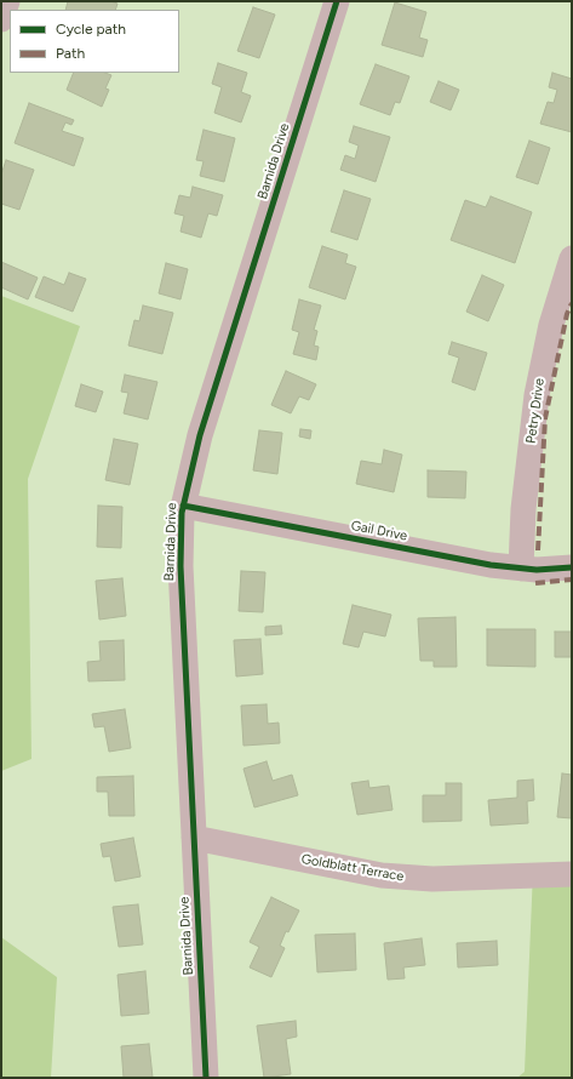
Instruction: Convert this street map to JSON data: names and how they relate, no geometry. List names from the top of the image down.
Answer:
{
  "streets": {
    "street": [
      "Barnida Drive",
      "Petry Drive",
      "Gail Drive",
      "Goldblatt Terrace"
    ]
  },
  "crossings": [
    ["Barnida Drive", "Gail Drive"],
    ["Barnida Drive", "Goldblatt Terrace"],
    ["Petry Drive", "Gail Drive"]
  ],
  "legend": ["Cycle path", "Path"]
}
